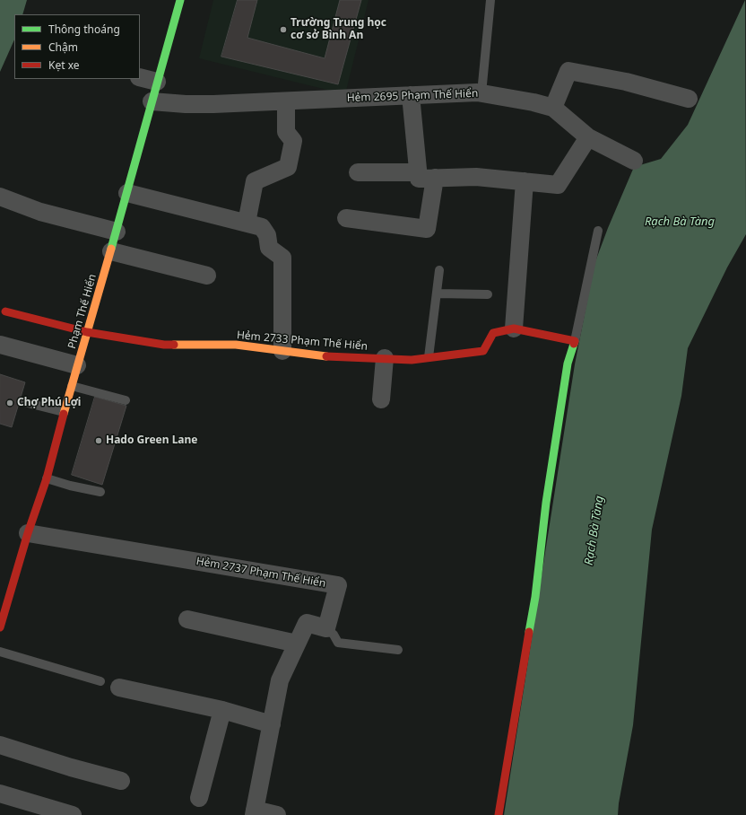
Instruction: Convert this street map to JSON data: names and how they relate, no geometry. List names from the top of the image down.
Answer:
{
  "streets": {
    "street": [
      "Hẻm 2695 Phạm Thế Hiển",
      "Phạm Thế Hiển",
      "Hẻm 2733 Phạm Thế Hiển",
      "Hẻm 2737 Phạm Thế Hiển"
    ]
  },
  "crossings": [
    ["Hẻm 2695 Phạm Thế Hiển", "Phạm Thế Hiển"],
    ["Phạm Thế Hiển", "Hẻm 2733 Phạm Thế Hiển"],
    ["Phạm Thế Hiển", "Hẻm 2737 Phạm Thế Hiển"]
  ],
  "water": ["Rạch Bà Tàng"],
  "places": ["Trường Trung học cơ sở Bình An", "Chợ Phú Lợi", "Hado Green Lane"],
  "legend": ["Thông thoáng", "Chậm", "Kẹt xe"]
}
